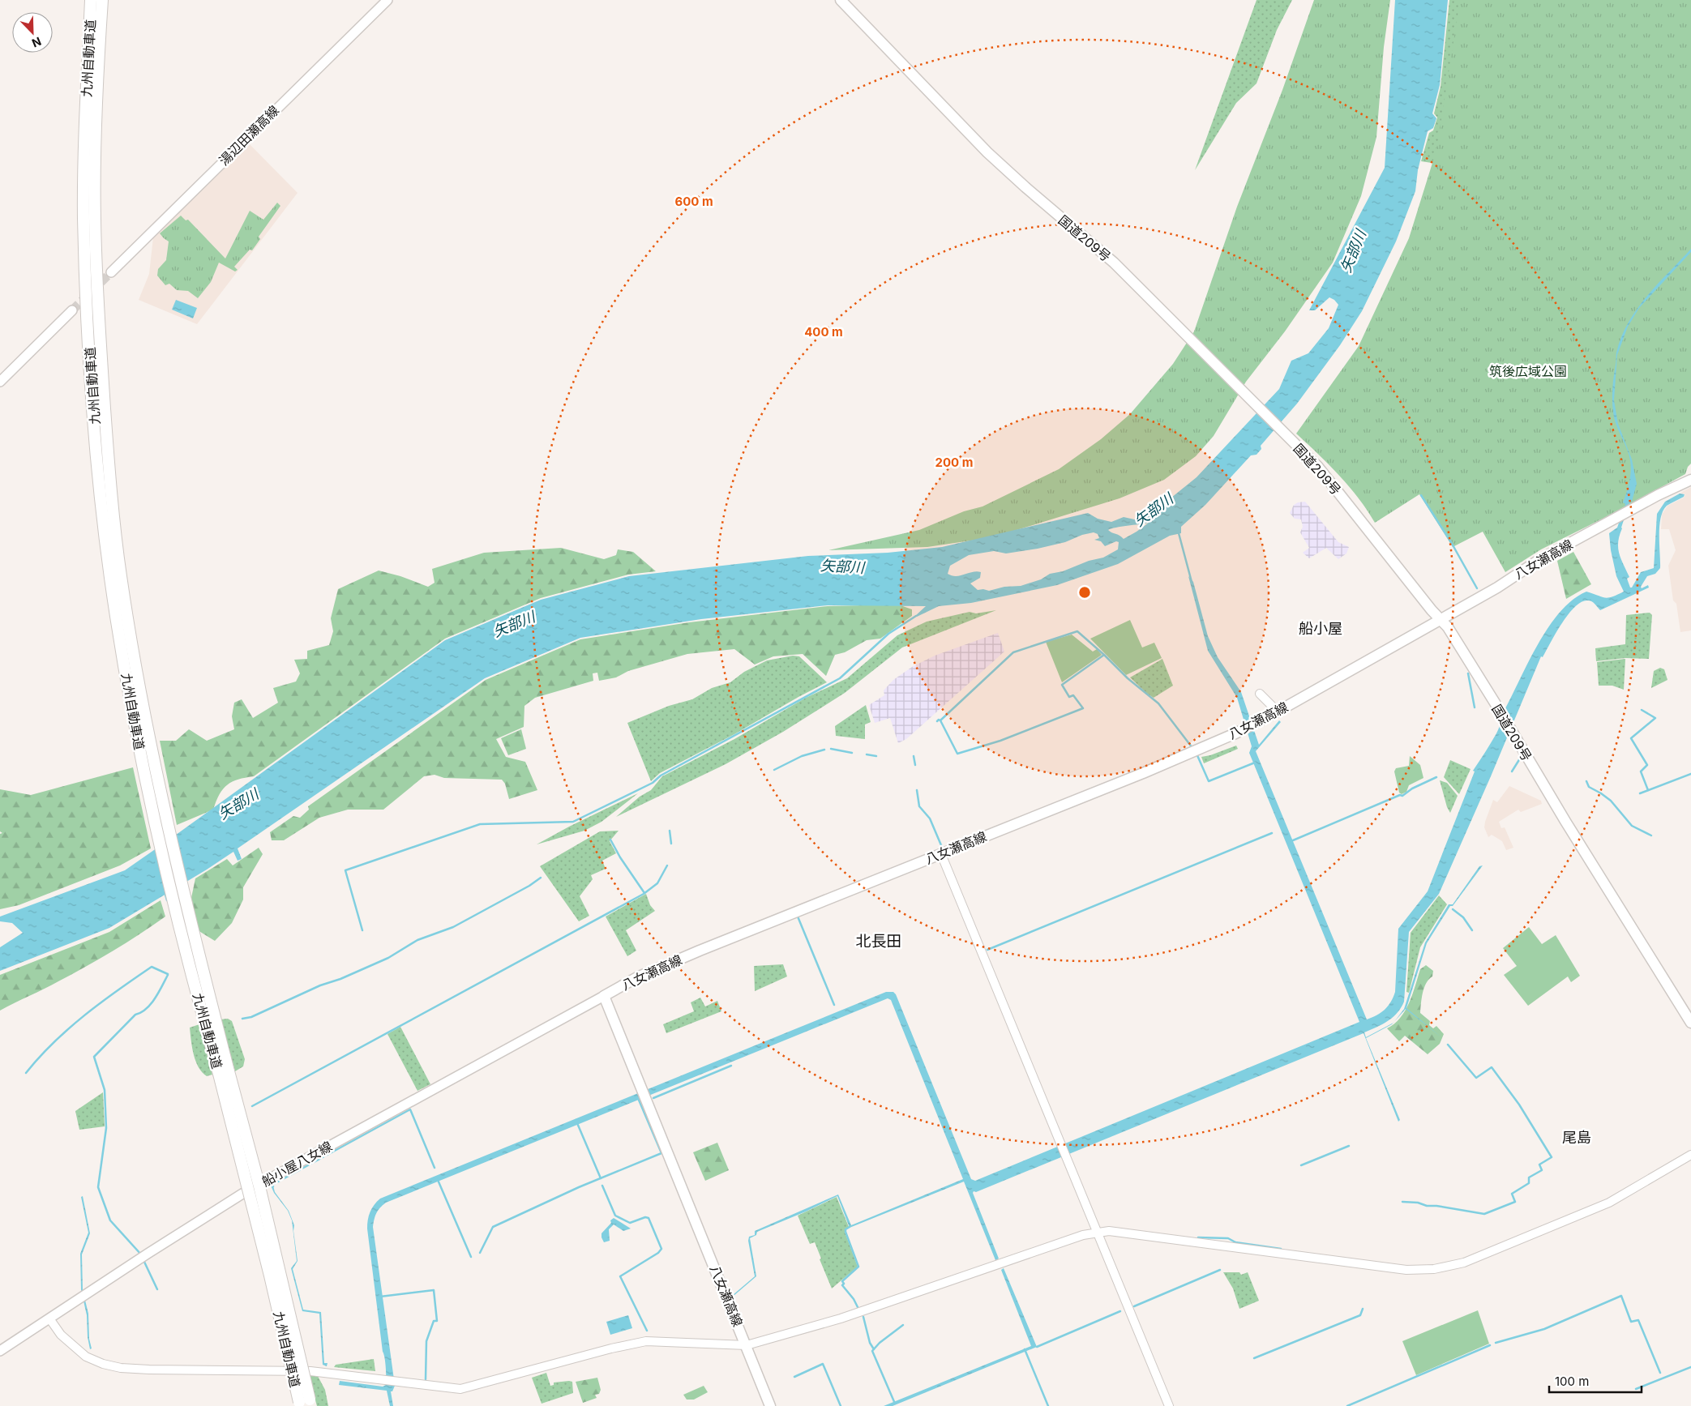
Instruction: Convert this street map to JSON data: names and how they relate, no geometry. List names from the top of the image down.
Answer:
{
  "streets": {
    "highway": ["九州自動車道"],
    "main road": [
      "湯辺田瀬高線",
      "国道209号",
      "八女瀬高線",
      "船小屋八女線"
    ]
  },
  "crossings": [
    ["国道209号", "八女瀬高線"],
    ["八女瀬高線", "船小屋八女線"]
  ],
  "districts": ["船小屋", "北長田", "尾島"],
  "water": ["矢部川"],
  "parks": ["筑後広域公園"],
  "scale_bar": "100 m",
  "north": "bottom right",
  "rings": ["600 m", "400 m", "200 m"]
}
